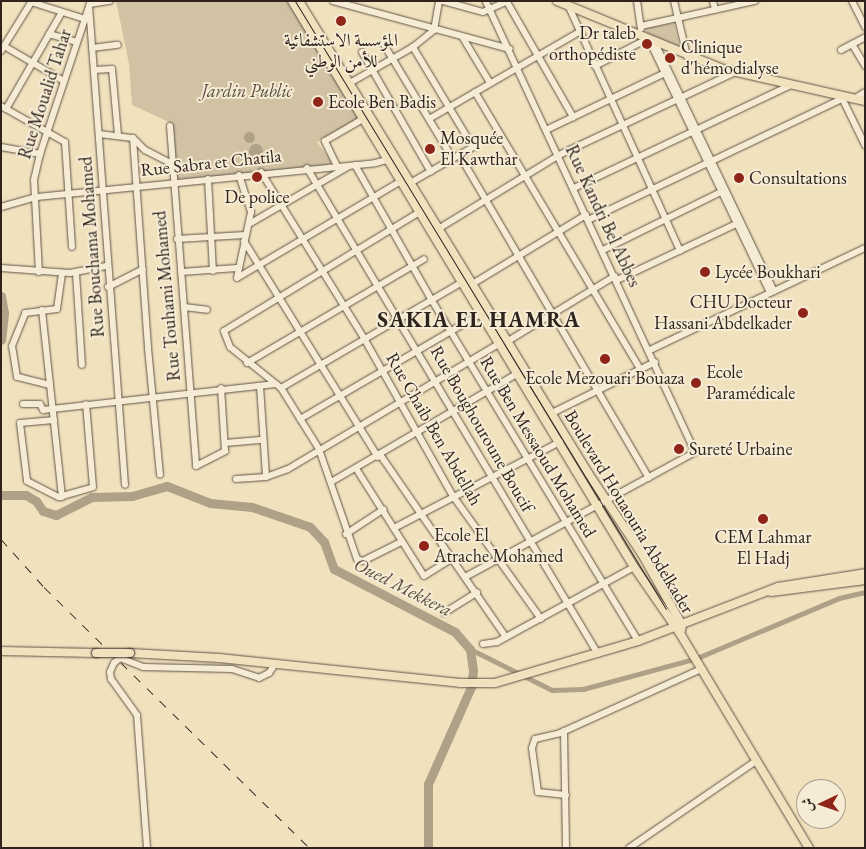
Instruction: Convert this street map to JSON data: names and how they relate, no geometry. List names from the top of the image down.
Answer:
{
  "streets": {
    "main road": ["Boulevard Houaouria Abdelkader"],
    "street": [
      "Rue Moualid Tahar",
      "Rue Sabra et Chatila",
      "Rue Kandri Bel Abbes",
      "Rue Bouchama Mohamed",
      "Rue Touhami Mohamed",
      "Rue Chaib Ben Abdellah",
      "Rue Boughouroune Boucif",
      "Rue Ben Messaoud Mohamed"
    ]
  },
  "crossings": [
    ["Rue Moualid Tahar", "Rue Sabra et Chatila"],
    ["Rue Moualid Tahar", "Rue Bouchama Mohamed"],
    ["Rue Sabra et Chatila", "Rue Bouchama Mohamed"],
    ["Rue Sabra et Chatila", "Rue Touhami Mohamed"],
    ["Rue Sabra et Chatila", "Rue Chaib Ben Abdellah"],
    ["Rue Sabra et Chatila", "Rue Boughouroune Boucif"],
    ["Rue Sabra et Chatila", "Rue Ben Messaoud Mohamed"],
    ["Rue Sabra et Chatila", "Boulevard Houaouria Abdelkader"],
    ["Rue Kandri Bel Abbes", "Rue Chaib Ben Abdellah"],
    ["Rue Kandri Bel Abbes", "Rue Boughouroune Boucif"],
    ["Rue Kandri Bel Abbes", "Rue Ben Messaoud Mohamed"],
    ["Rue Kandri Bel Abbes", "Boulevard Houaouria Abdelkader"]
  ],
  "districts": ["SAKIA EL HAMRA"],
  "water": ["Oued Mekkera"],
  "parks": ["Jardin Public"],
  "places": [
    "المؤسسة الاستشفائية للأمن الوطني",
    "Dr taleb orthopédiste",
    "Clinique d'hémodialyse",
    "Ecole Ben Badis",
    "Mosquée El Kawthar",
    "De police",
    "Consultations",
    "Lycée Boukhari",
    "CHU Docteur Hassani Abdelkader",
    "Ecole Mezouari Bouaza",
    "Ecole Paramédicale",
    "Sureté Urbaine",
    "CEM Lahmar El Hadj",
    "Ecole El Atrache Mohamed"
  ],
  "north": "left"
}
